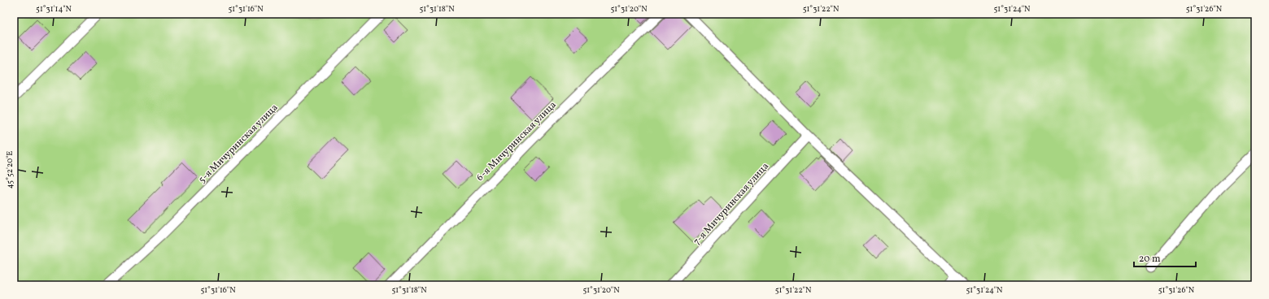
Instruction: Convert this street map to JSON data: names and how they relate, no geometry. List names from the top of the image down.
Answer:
{
  "streets": {
    "lane": ["6-я Мичуринская улица", "5-я Мичуринская улица", "7-я Мичуринская улица"]
  },
  "scale_bar": "20 m",
  "coordinates": [
    "51°31'14\"N",
    "51°31'16\"N",
    "51°31'18\"N",
    "51°31'20\"N",
    "51°31'22\"N",
    "51°31'24\"N",
    "51°31'26\"N",
    "45°52'20\"E"
  ]
}
